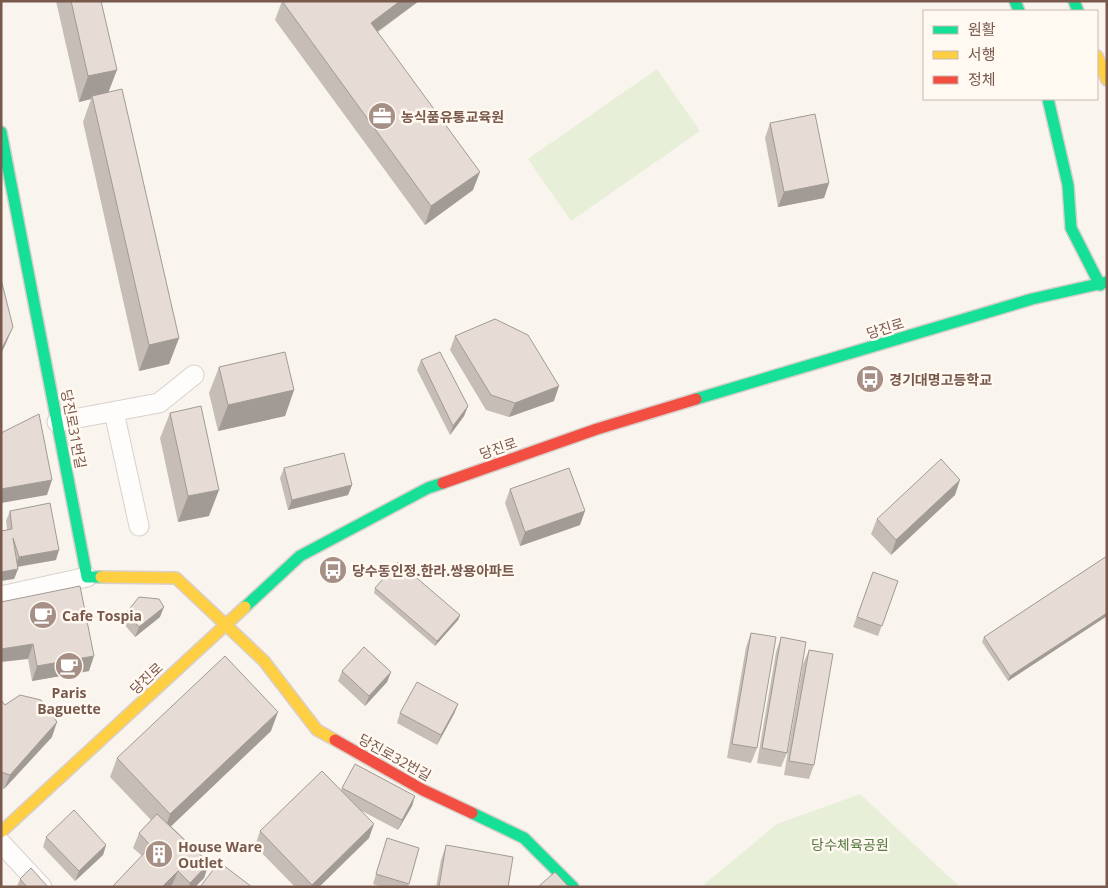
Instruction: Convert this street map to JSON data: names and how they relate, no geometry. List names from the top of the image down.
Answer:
{
  "streets": {
    "main road": ["당진로", "당진로31번길", "당진로32번길"]
  },
  "crossings": [
    ["당진로", "당진로32번길"]
  ],
  "parks": ["당수체육공원"],
  "places": {
    "office": ["농식품유통교육원"],
    "bus stop": ["경기대명고등학교", "당수동인정.한라.쌍용아파트"],
    "cafe": ["Cafe Tospia", "Paris Baguette"],
    "building": ["House Ware Outlet"]
  },
  "legend": ["원활", "서행", "정체"]
}
